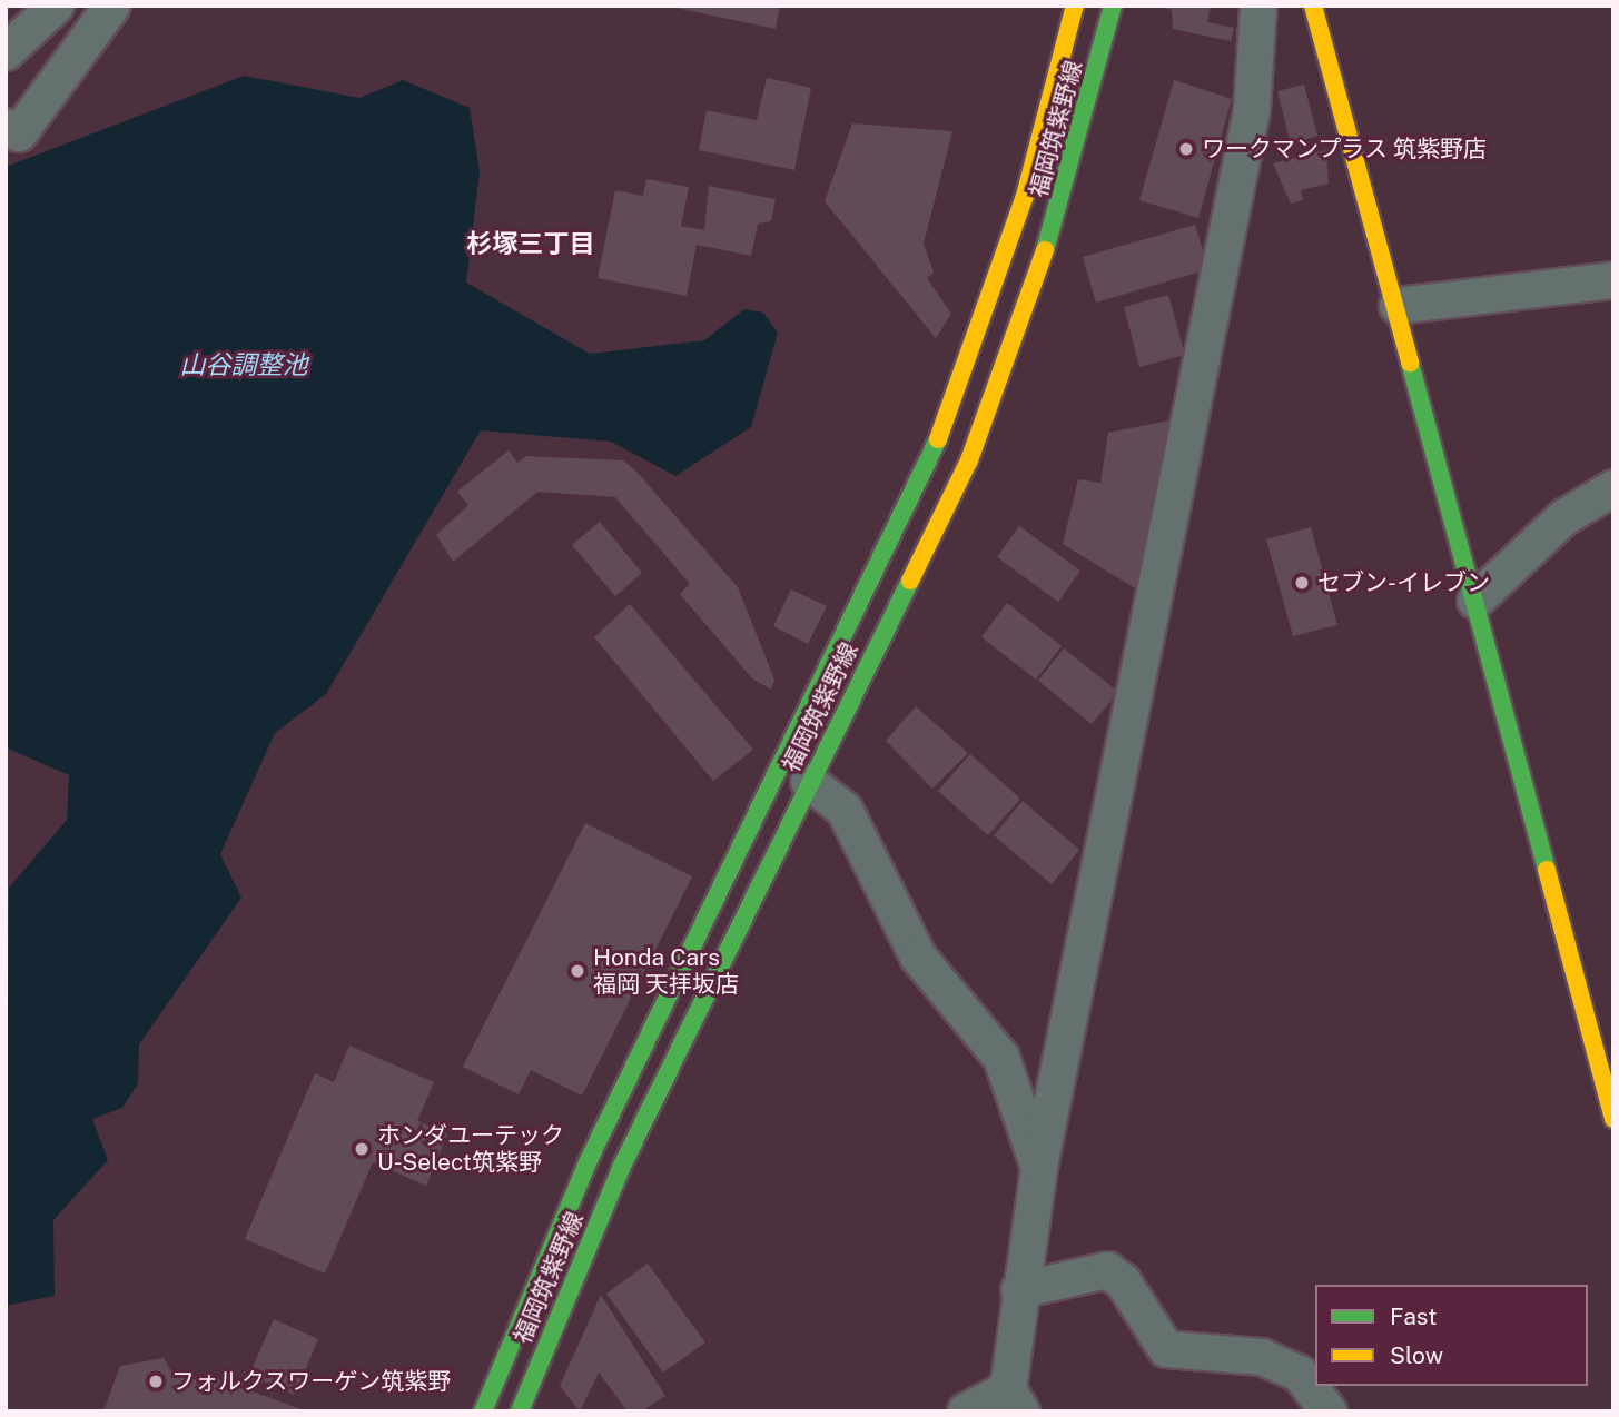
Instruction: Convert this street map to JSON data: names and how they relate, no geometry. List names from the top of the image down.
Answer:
{
  "streets": {
    "main road": ["福岡筑紫野線"]
  },
  "districts": ["杉塚三丁目"],
  "water": ["山谷調整池"],
  "places": [
    "ワークマンプラス 筑紫野店",
    "セブン-イレブン",
    "Honda Cars 福岡 天拝坂店",
    "ホンダユーテック U-Select筑紫野",
    "フォルクスワーゲン筑紫野"
  ],
  "legend": ["Fast", "Slow"]
}
